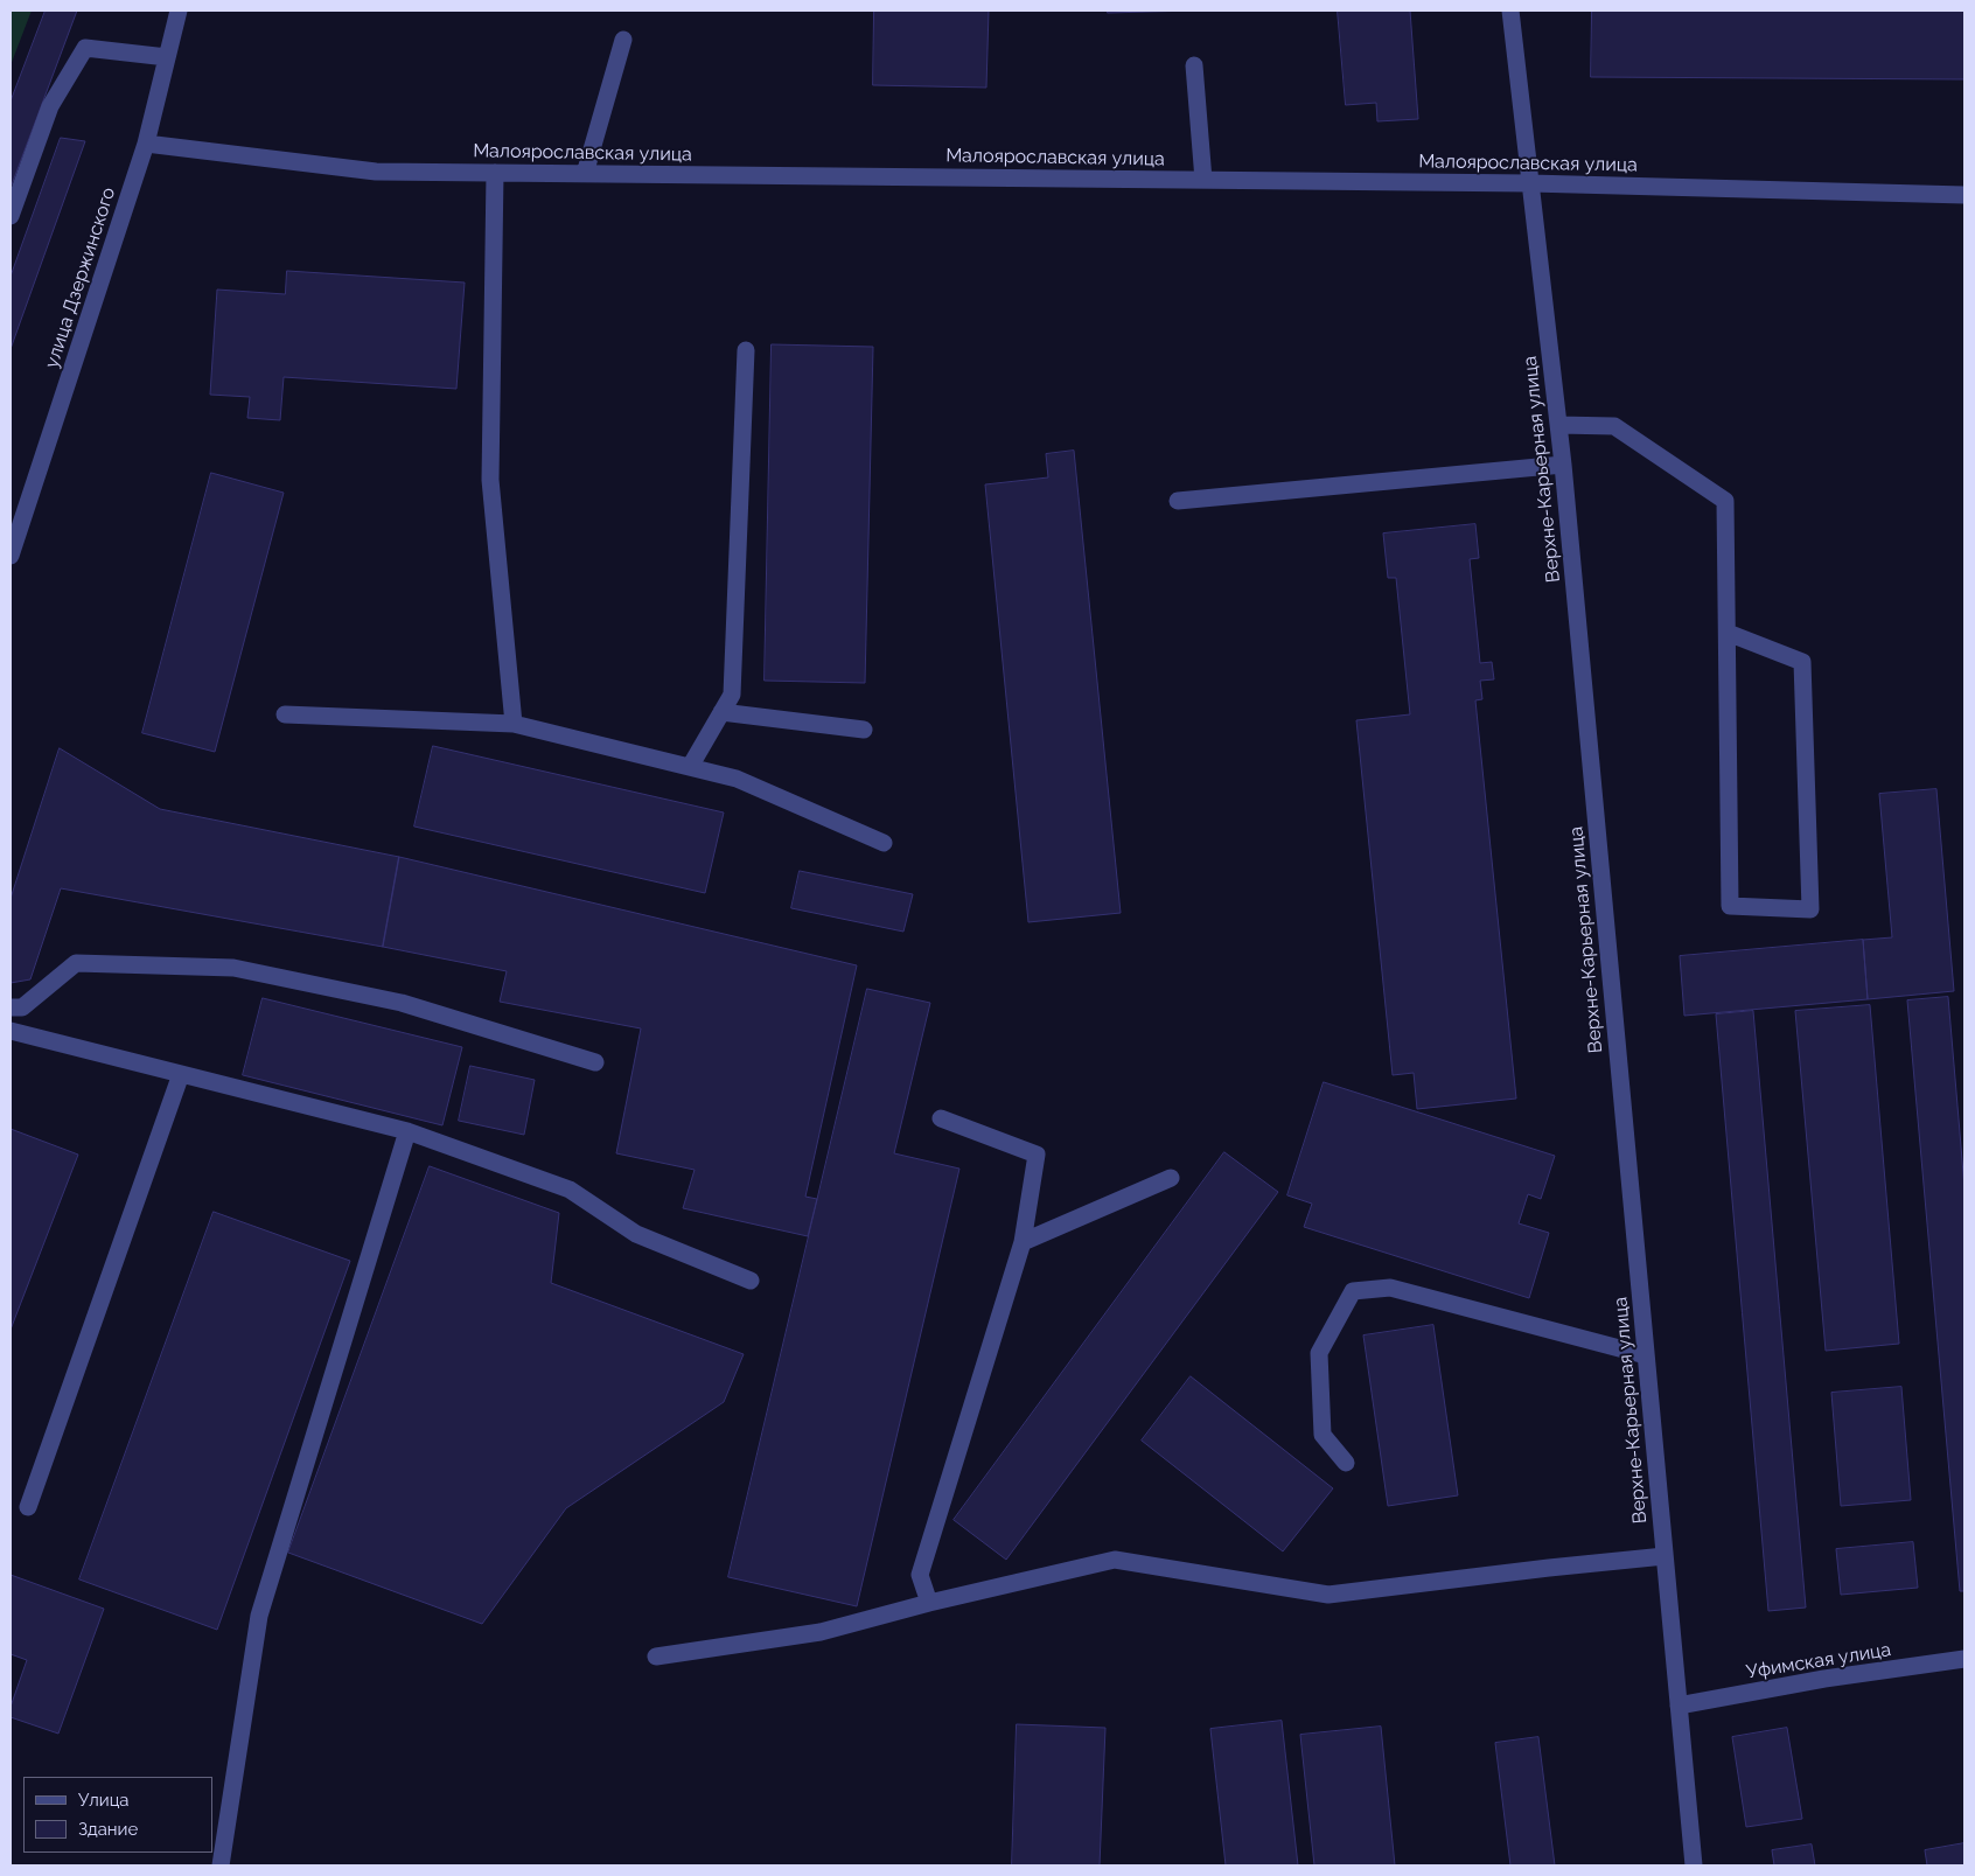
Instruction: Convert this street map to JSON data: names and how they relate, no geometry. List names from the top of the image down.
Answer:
{
  "streets": {
    "street": [
      "Малоярославская улица",
      "улица Дзержинского",
      "Верхне-Карьерная улица",
      "Уфимская улица"
    ]
  },
  "crossings": [
    ["Малоярославская улица", "улица Дзержинского"],
    ["Малоярославская улица", "Верхне-Карьерная улица"],
    ["Верхне-Карьерная улица", "Уфимская улица"]
  ],
  "legend": ["Улица", "Здание"]
}
